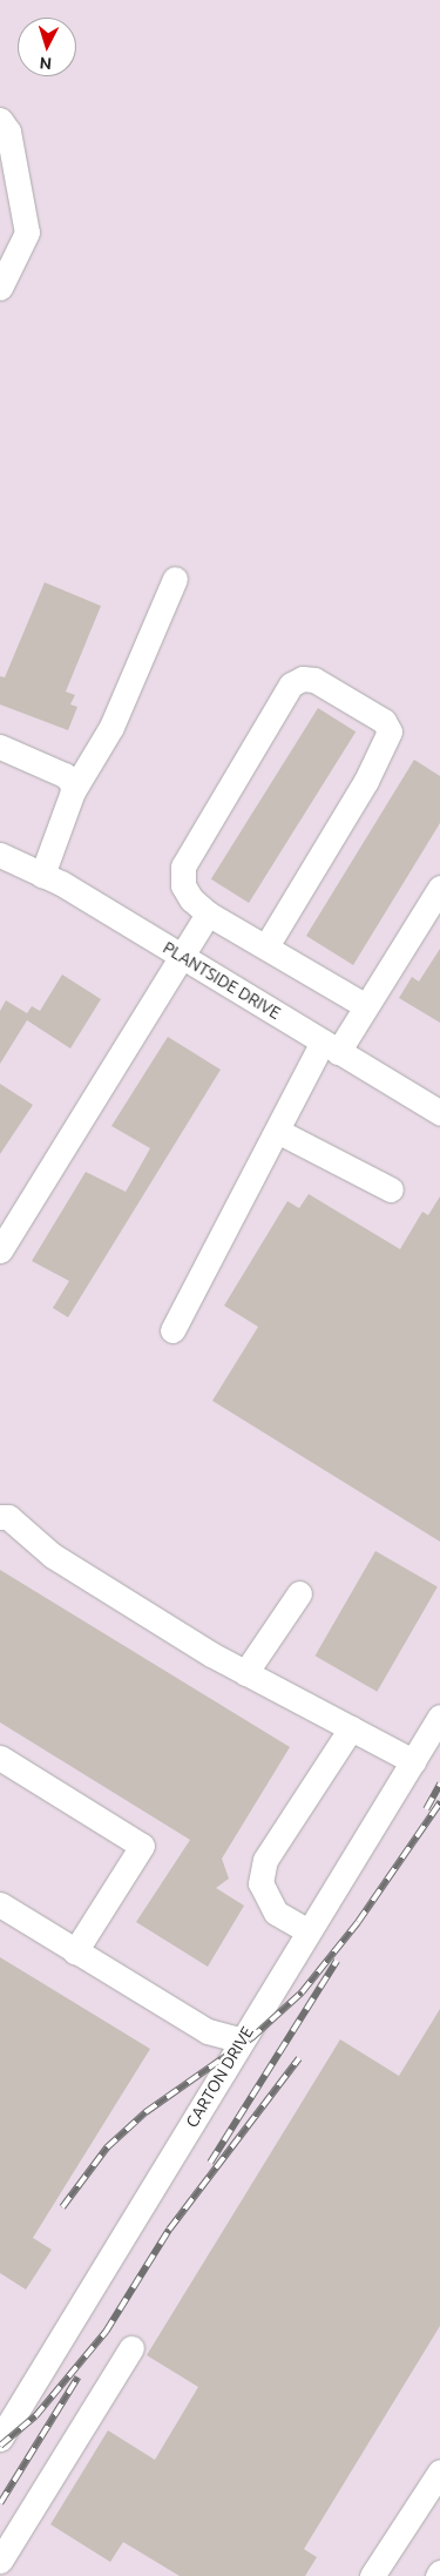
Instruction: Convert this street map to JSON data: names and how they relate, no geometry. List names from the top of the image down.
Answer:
{
  "streets": {
    "street": ["PLANTSIDE DRIVE", "CARTON DRIVE"]
  },
  "north": "bottom"
}
